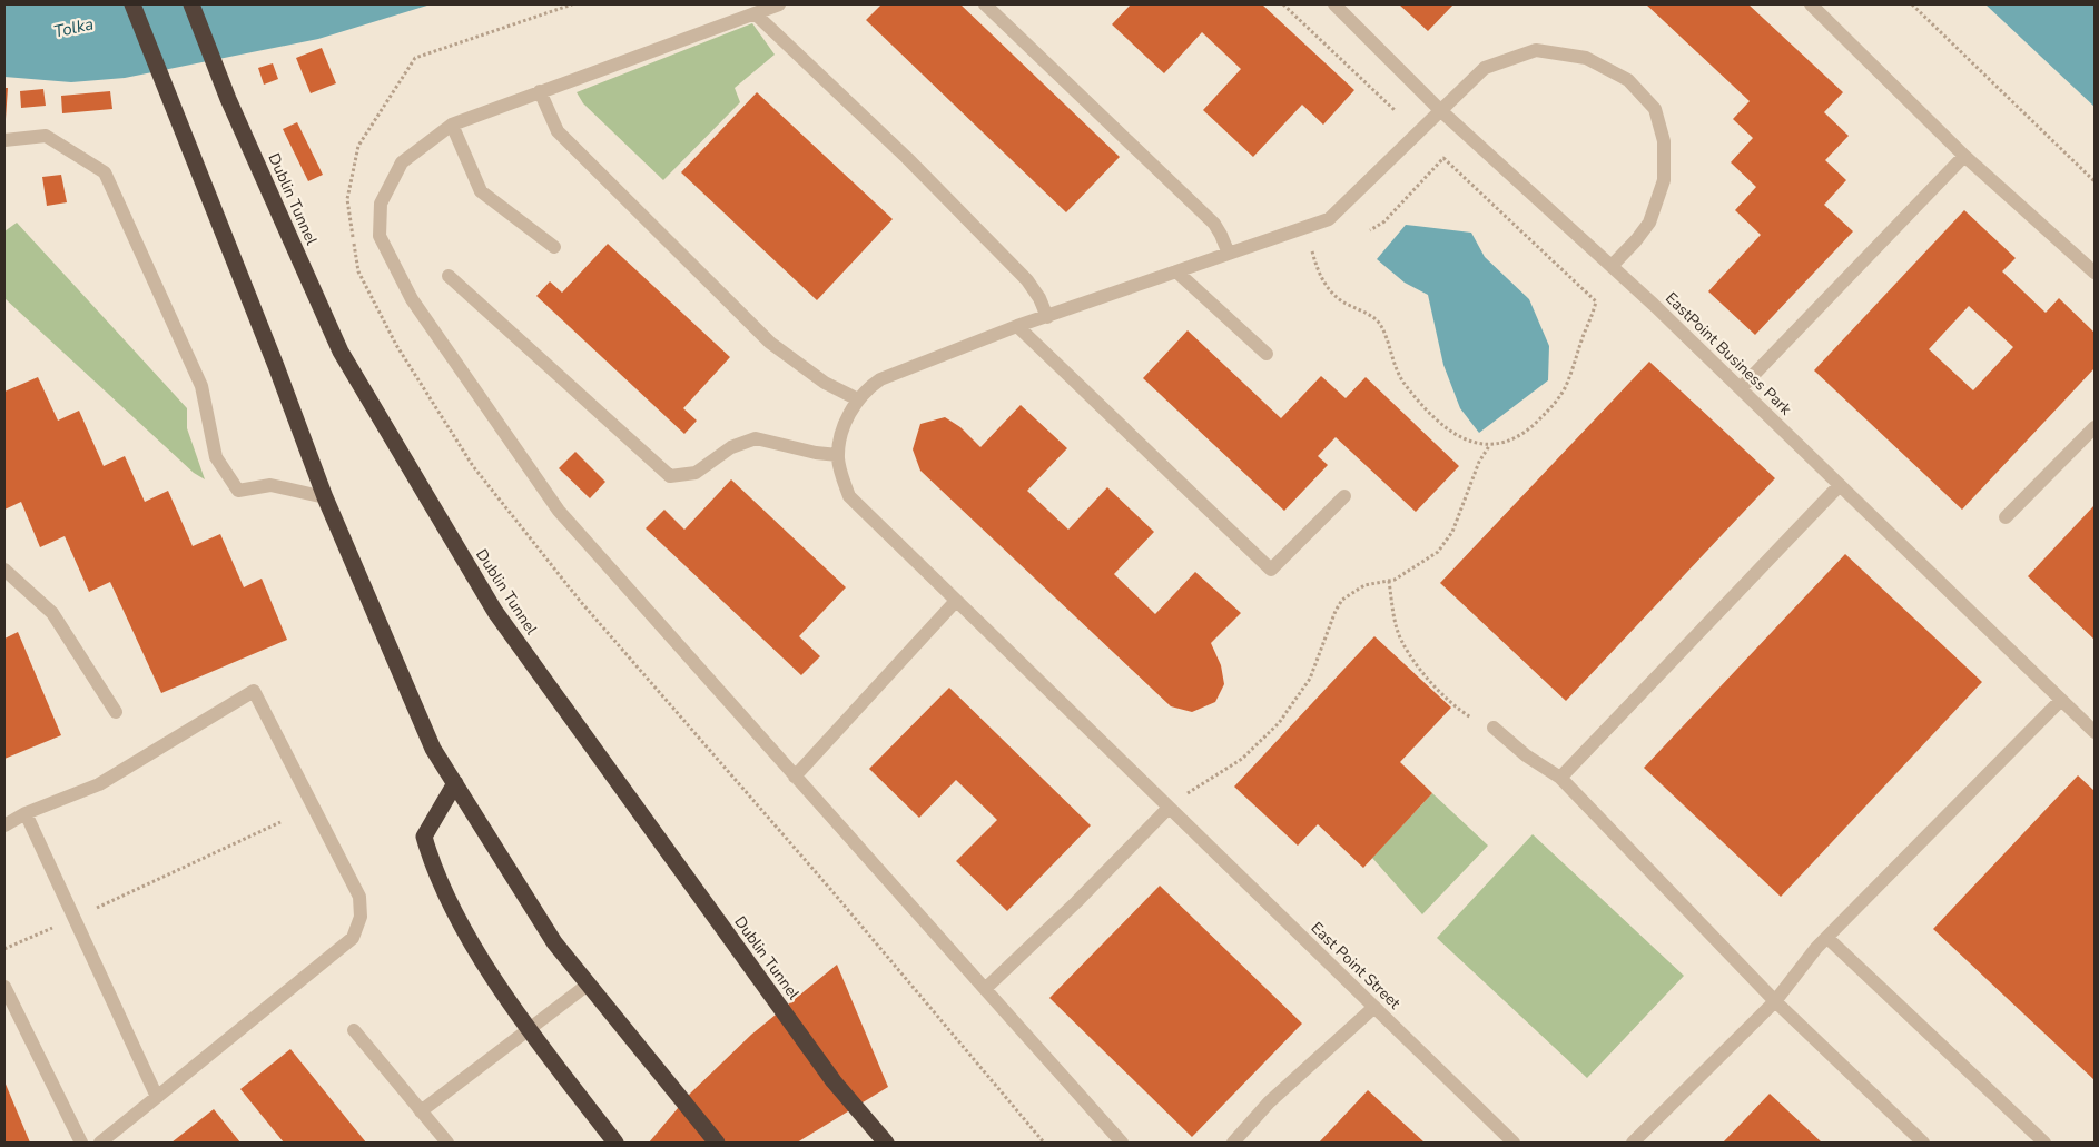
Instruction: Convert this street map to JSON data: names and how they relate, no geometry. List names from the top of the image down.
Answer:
{
  "streets": {
    "highway": ["Dublin Tunnel"],
    "lane": ["EastPoint Business Park", "East Point Street"]
  },
  "water": ["Tolka"]
}
